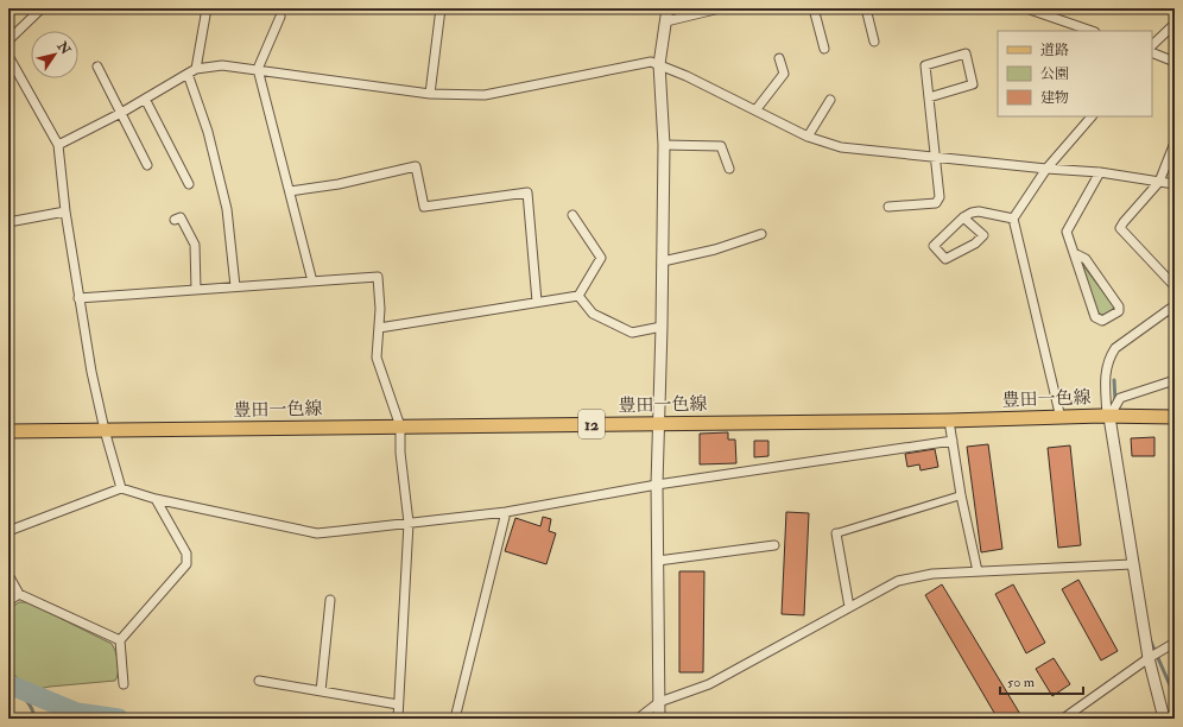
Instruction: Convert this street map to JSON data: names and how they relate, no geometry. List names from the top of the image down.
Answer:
{
  "streets": {
    "main road": ["豊田一色線", "12"]
  },
  "legend": ["道路", "公園", "建物"],
  "scale_bar": "50 m",
  "north": "top right"
}
